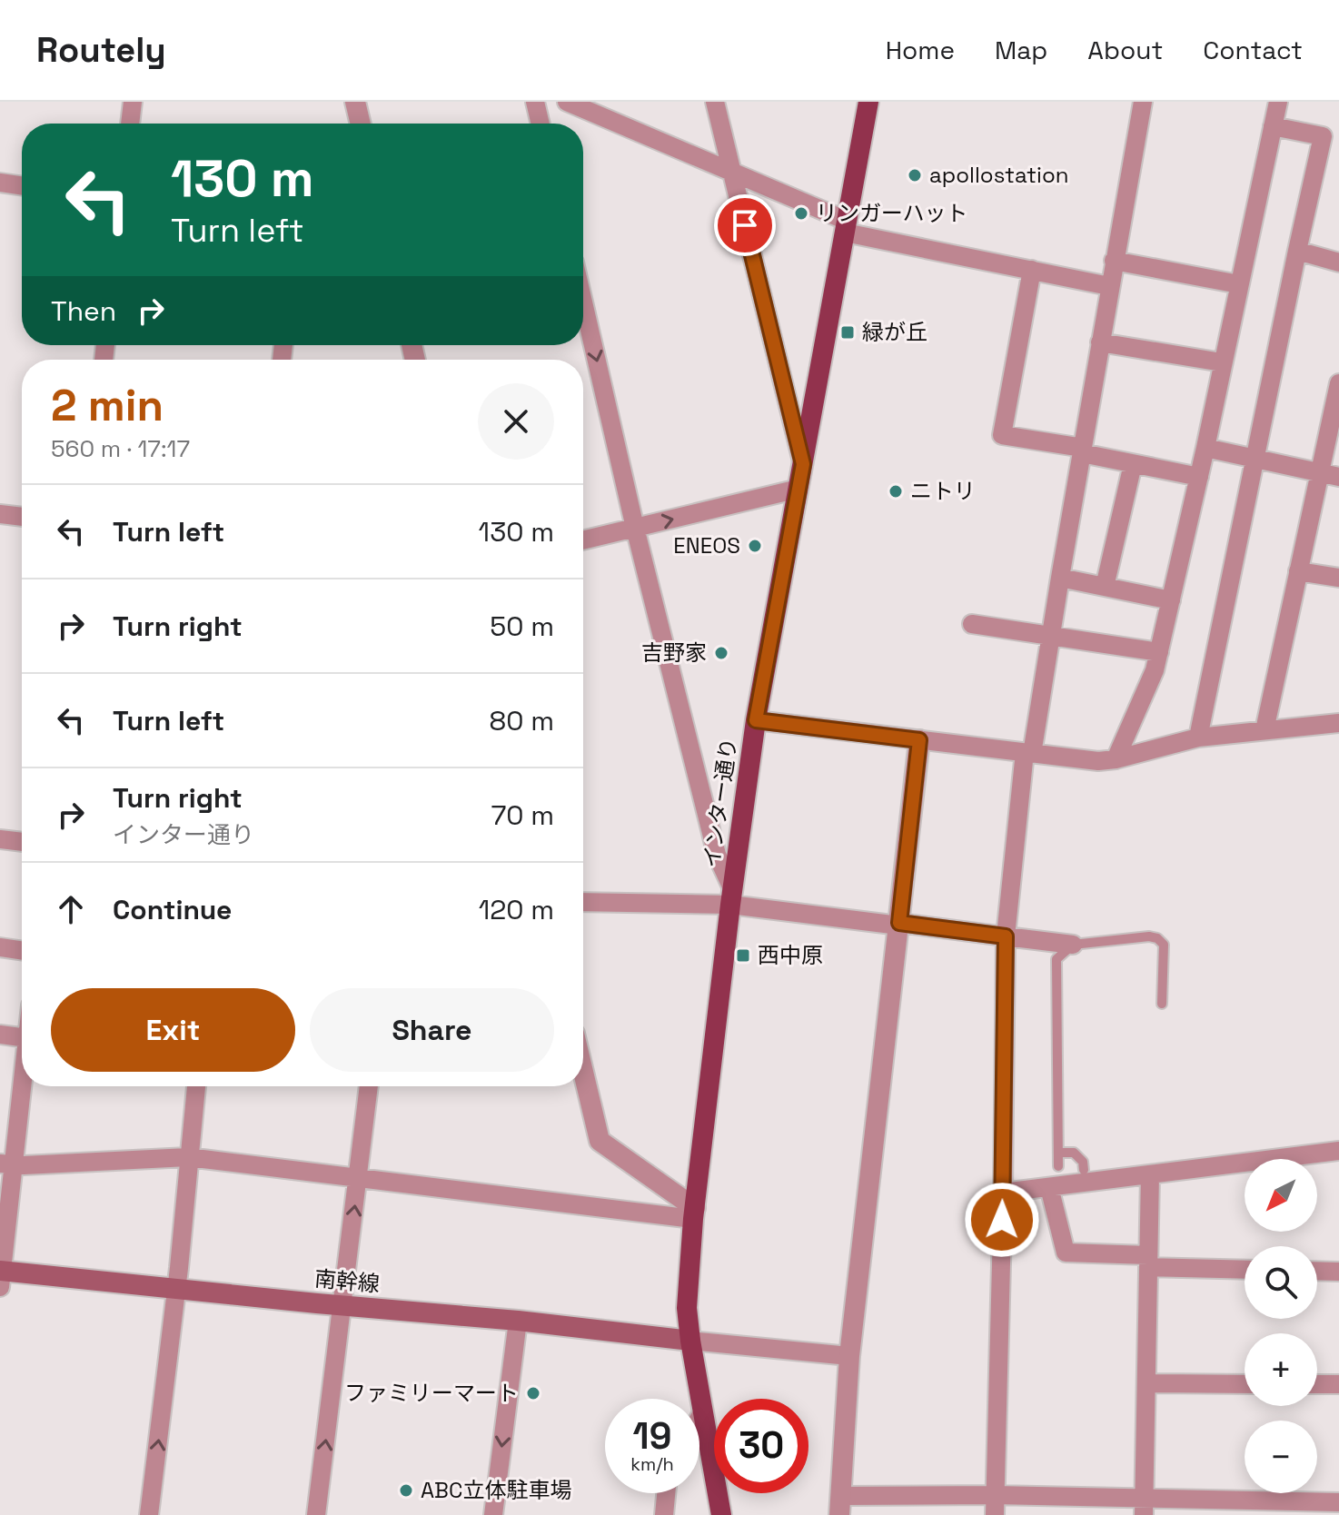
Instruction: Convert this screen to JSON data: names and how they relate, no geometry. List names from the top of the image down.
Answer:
{
  "streets": {
    "main road": ["インター通り", "南幹線"]
  },
  "crossings": [
    ["インター通り", "南幹線"]
  ],
  "places": {
    "other": [
      "apollostation",
      "リンガーハット",
      "ニトリ",
      "ENEOS",
      "吉野家",
      "ファミリーマート",
      "ABC立体駐車場"
    ],
    "transit": ["緑が丘", "西中原"]
  },
  "north": "bottom left",
  "page": {
    "header": "Routely",
    "nav": [
      "Home",
      "Map",
      "About",
      "Contact"
    ],
    "turn": ["130 m", "Turn left"],
    "then": "Then",
    "heading": ["2 min", "560 m · 17:17"],
    "list": [
      {
        "name": "Turn left",
        "value": "130 m"
      },
      {
        "name": "Turn right",
        "value": "50 m"
      },
      {
        "name": "Turn left",
        "value": "80 m"
      },
      {
        "name": "Turn right",
        "note": "インター通り",
        "value": "70 m"
      },
      {
        "name": "Continue",
        "value": "120 m"
      }
    ],
    "buttons": ["Exit", "Share"],
    "map_buttons": ["+", "−"],
    "speed": "19 km/h",
    "limit": "30"
  }
}
